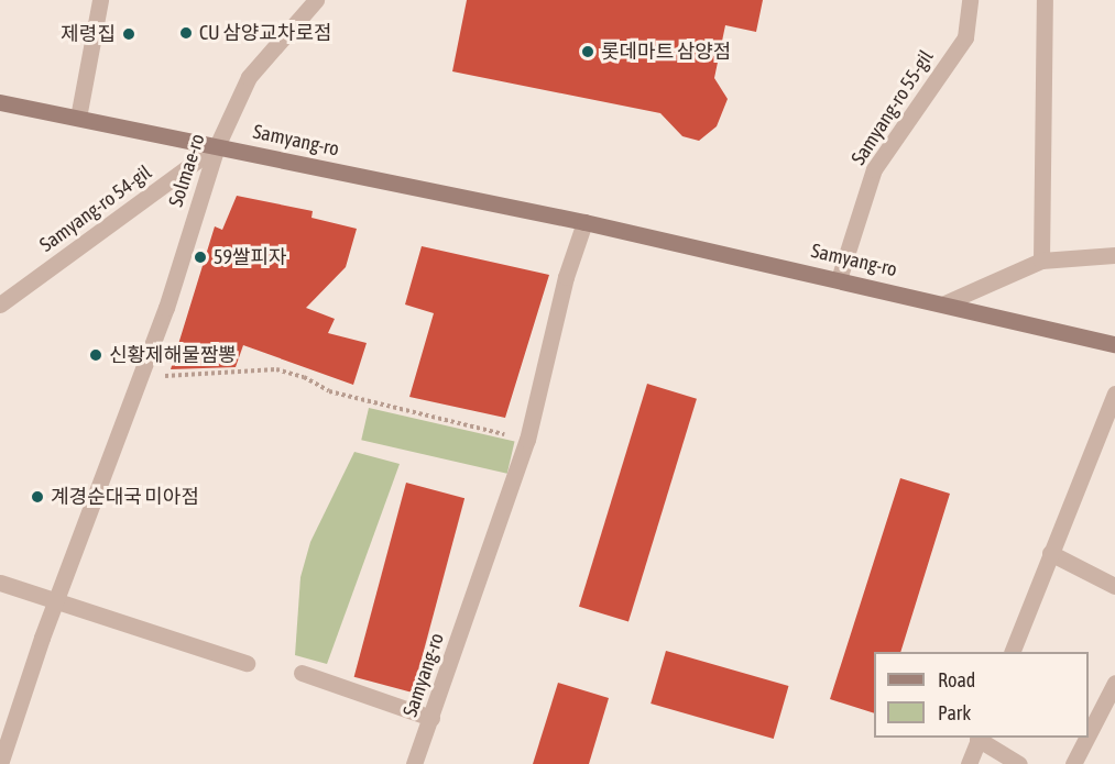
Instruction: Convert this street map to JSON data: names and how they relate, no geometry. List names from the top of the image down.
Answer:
{
  "streets": {
    "main road": ["Samyang-ro"],
    "street": ["Samyang-ro 55-gil", "Solmae-ro", "Samyang-ro 54-gil"]
  },
  "crossings": [
    ["Samyang-ro 55-gil", "Samyang-ro"],
    ["Samyang-ro", "Solmae-ro"],
    ["Samyang-ro", "Samyang-ro 54-gil"],
    ["Solmae-ro", "Samyang-ro 54-gil"]
  ],
  "places": [
    "CU 삼양교차로점",
    "제령집",
    "롯데마트 삼양점",
    "59쌀피자",
    "신황제해물짬뽕",
    "계경순대국 미아점"
  ],
  "legend": ["Road", "Park"]
}
